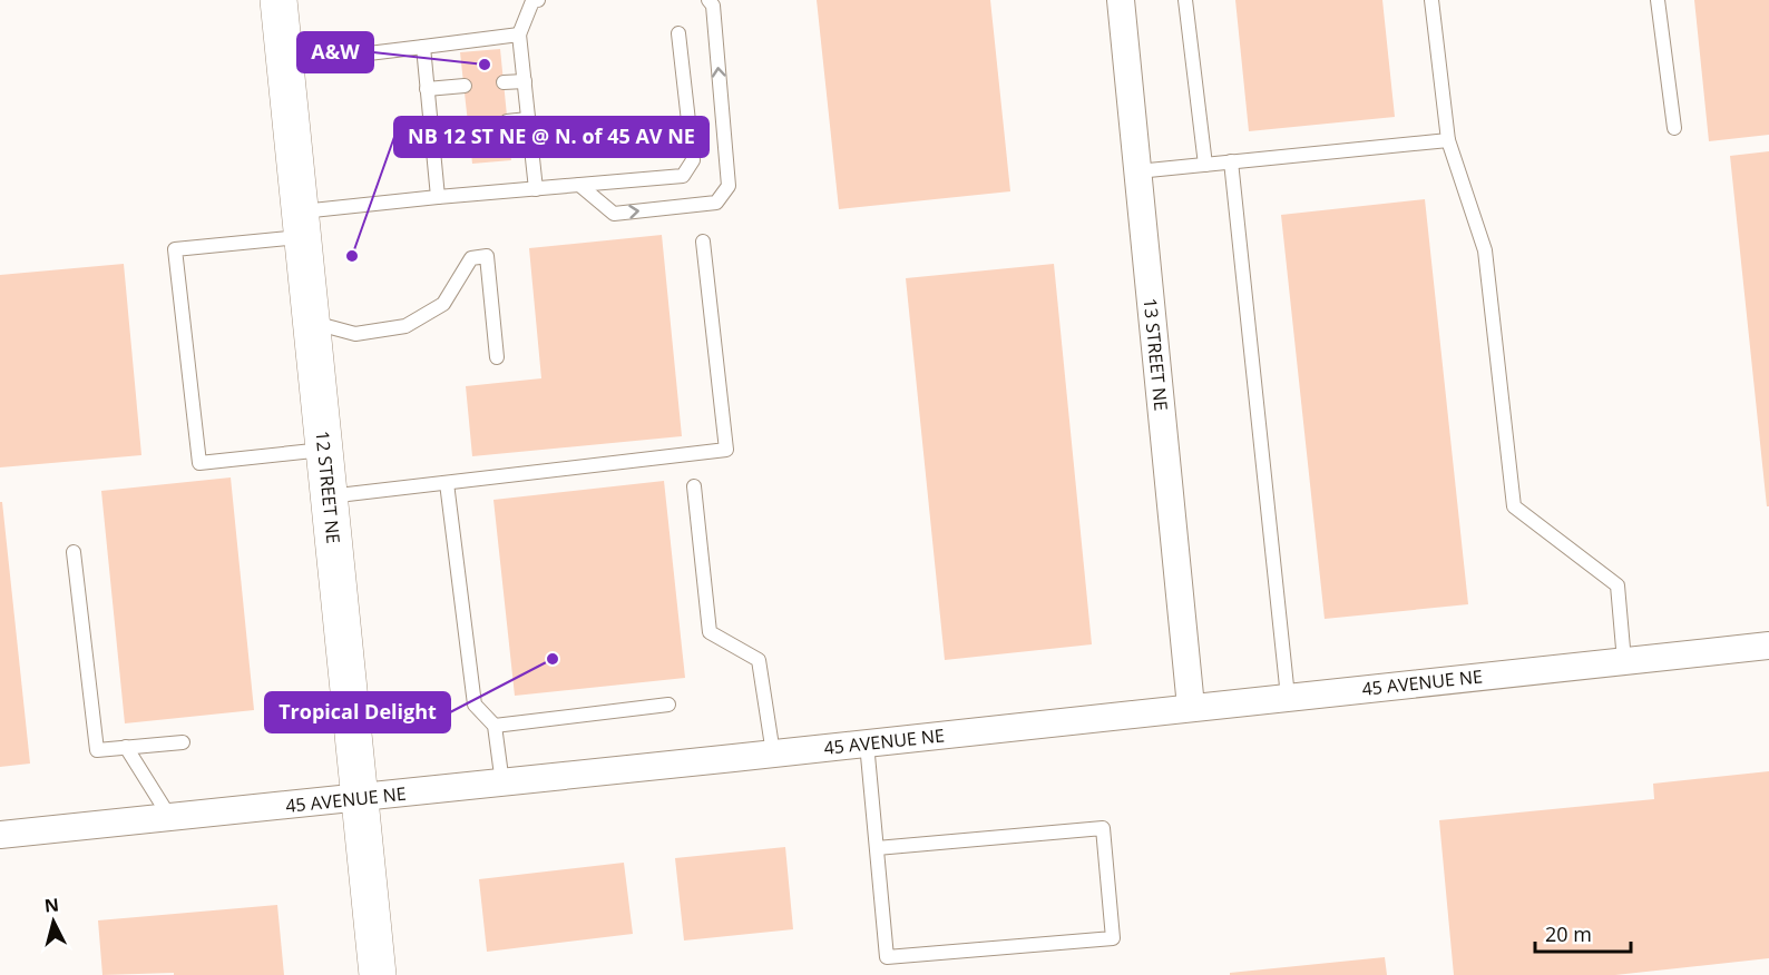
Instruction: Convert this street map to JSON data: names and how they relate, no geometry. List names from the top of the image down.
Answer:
{
  "streets": {
    "street": ["13 STREET NE", "12 STREET NE", "45 AVENUE NE"]
  },
  "crossings": [
    ["13 STREET NE", "45 AVENUE NE"],
    ["12 STREET NE", "45 AVENUE NE"]
  ],
  "places": ["A&W", "NB 12 ST NE @ N. of 45 AV NE", "Tropical Delight"],
  "scale_bar": "20 m",
  "north": "top"
}
